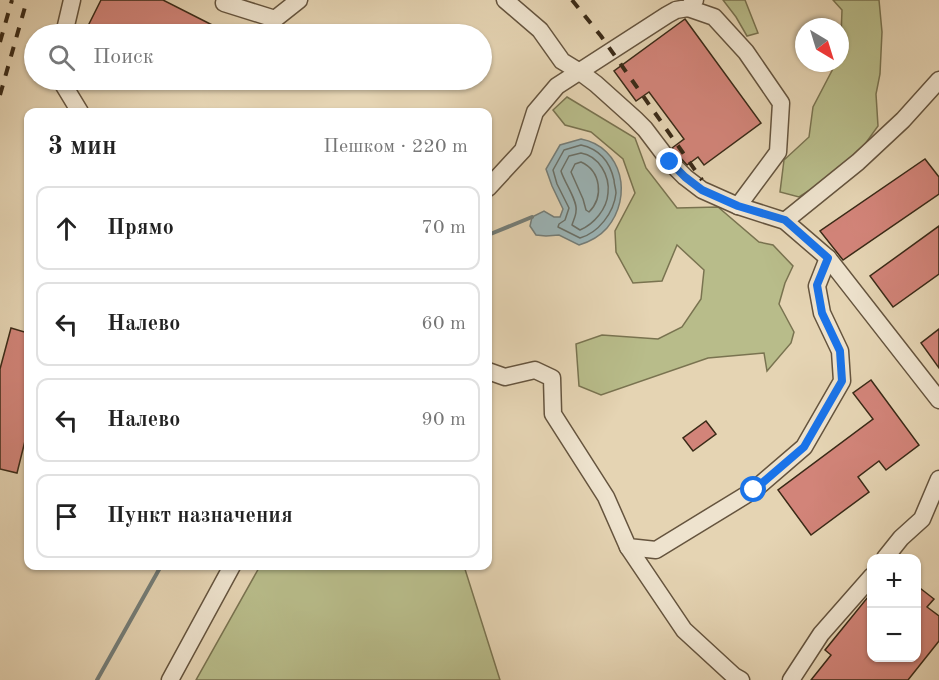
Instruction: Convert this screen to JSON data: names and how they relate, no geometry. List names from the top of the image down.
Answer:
{
  "north": "bottom right",
  "page": {
    "search": "Поиск",
    "heading": ["3 мин", "Пешком · 220 m"],
    "list": [
      ["Прямо", "70 m"],
      ["Налево", "60 m"],
      ["Налево", "90 m"],
      "Пункт назначения"
    ],
    "map_buttons": ["+", "−"]
  }
}
